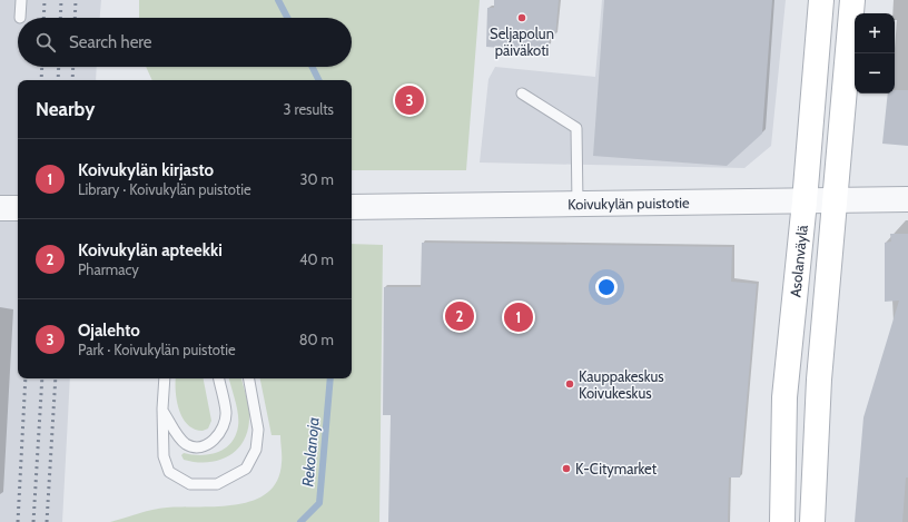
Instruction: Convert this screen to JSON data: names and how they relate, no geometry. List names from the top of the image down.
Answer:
{
  "streets": {
    "main road": ["Asolanväylä"],
    "street": ["Koivukylän puistotie"]
  },
  "crossings": [
    ["Koivukylän puistotie", "Asolanväylä"]
  ],
  "water": ["Rekolanoja"],
  "places": ["Seljapolun päiväkoti", "Kauppakeskus Koivukeskus", "K-Citymarket"],
  "page": {
    "map_buttons": ["+", "−"],
    "search": "Search here",
    "heading": ["Nearby", "3 results"],
    "pins": ["3", "2", "1"],
    "list": [
      {
        "mark": "1",
        "name": "Koivukylän kirjasto",
        "note": "Library · Koivukylän puistotie",
        "value": "30 m"
      },
      {
        "mark": "2",
        "name": "Koivukylän apteekki",
        "note": "Pharmacy",
        "value": "40 m"
      },
      {
        "mark": "3",
        "name": "Ojalehto",
        "note": "Park · Koivukylän puistotie",
        "value": "80 m"
      }
    ]
  }
}
